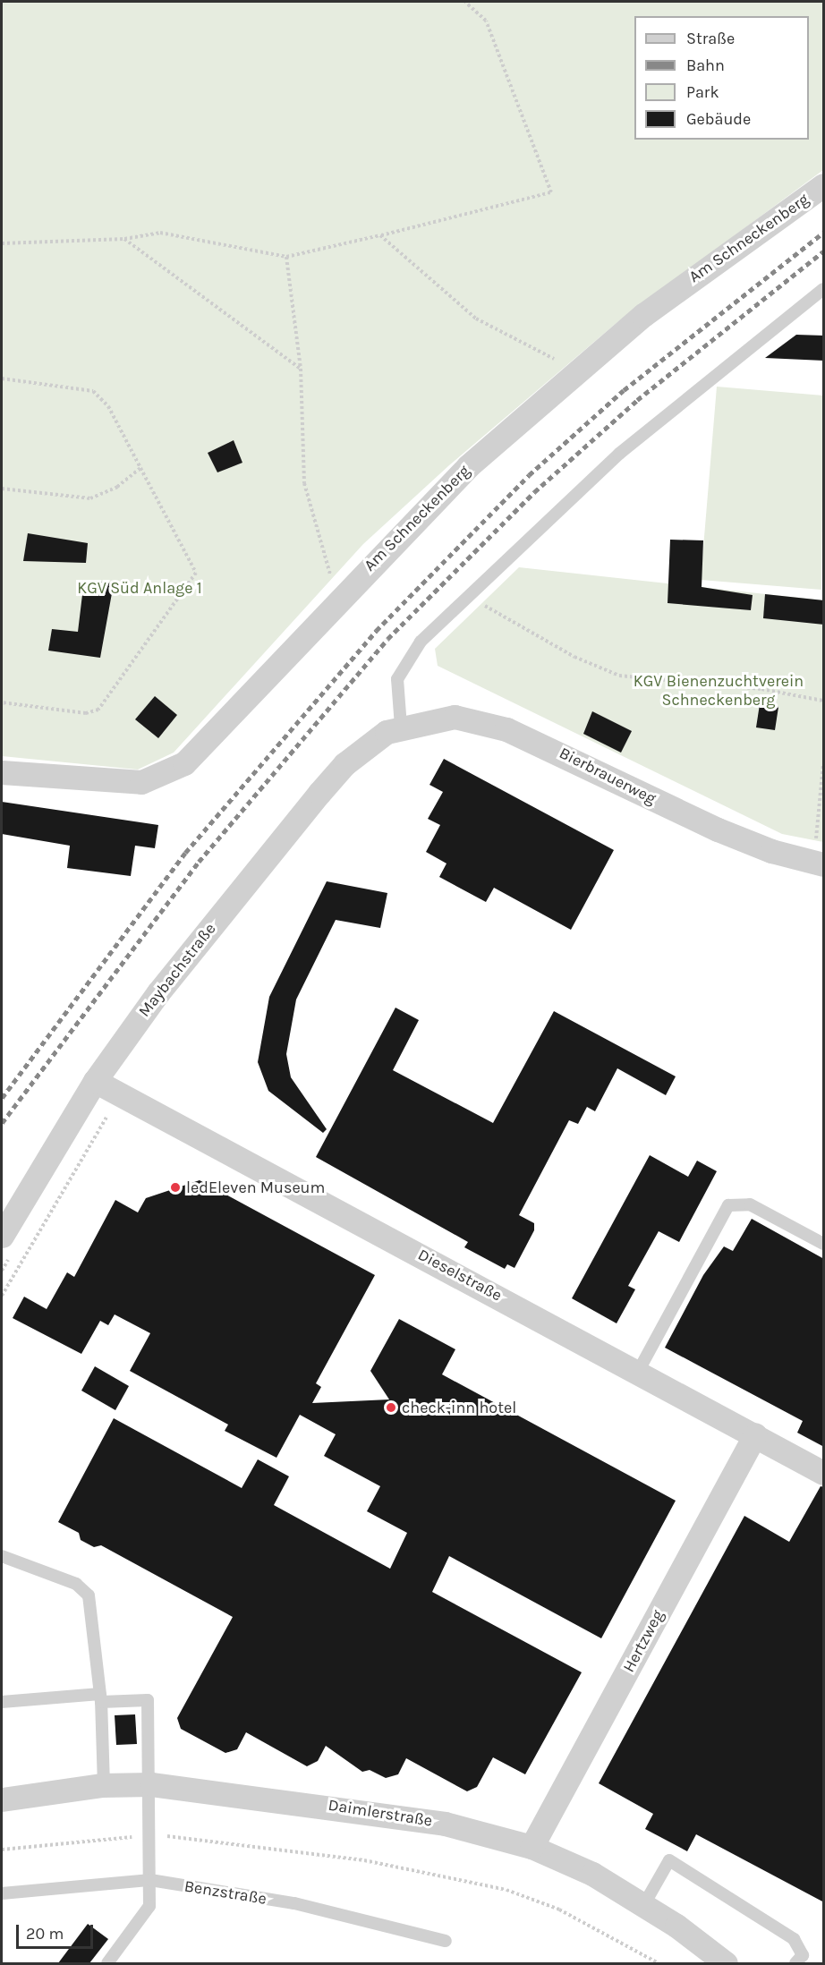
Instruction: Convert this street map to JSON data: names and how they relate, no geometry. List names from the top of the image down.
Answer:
{
  "streets": {
    "street": [
      "Am Schneckenberg",
      "Bierbrauerweg",
      "Maybachstraße",
      "Dieselstraße",
      "Hertzweg",
      "Daimlerstraße"
    ],
    "lane": ["Benzstraße"]
  },
  "crossings": [
    ["Bierbrauerweg", "Maybachstraße"],
    ["Maybachstraße", "Dieselstraße"],
    ["Dieselstraße", "Hertzweg"],
    ["Hertzweg", "Daimlerstraße"]
  ],
  "parks": ["KGV Süd Anlage 1", "KGV Bienenzuchtverein Schneckenberg"],
  "places": ["ledEleven Museum", "check-inn hotel"],
  "legend": [
    "Straße",
    "Bahn",
    "Park",
    "Gebäude"
  ],
  "scale_bar": "20 m"
}
